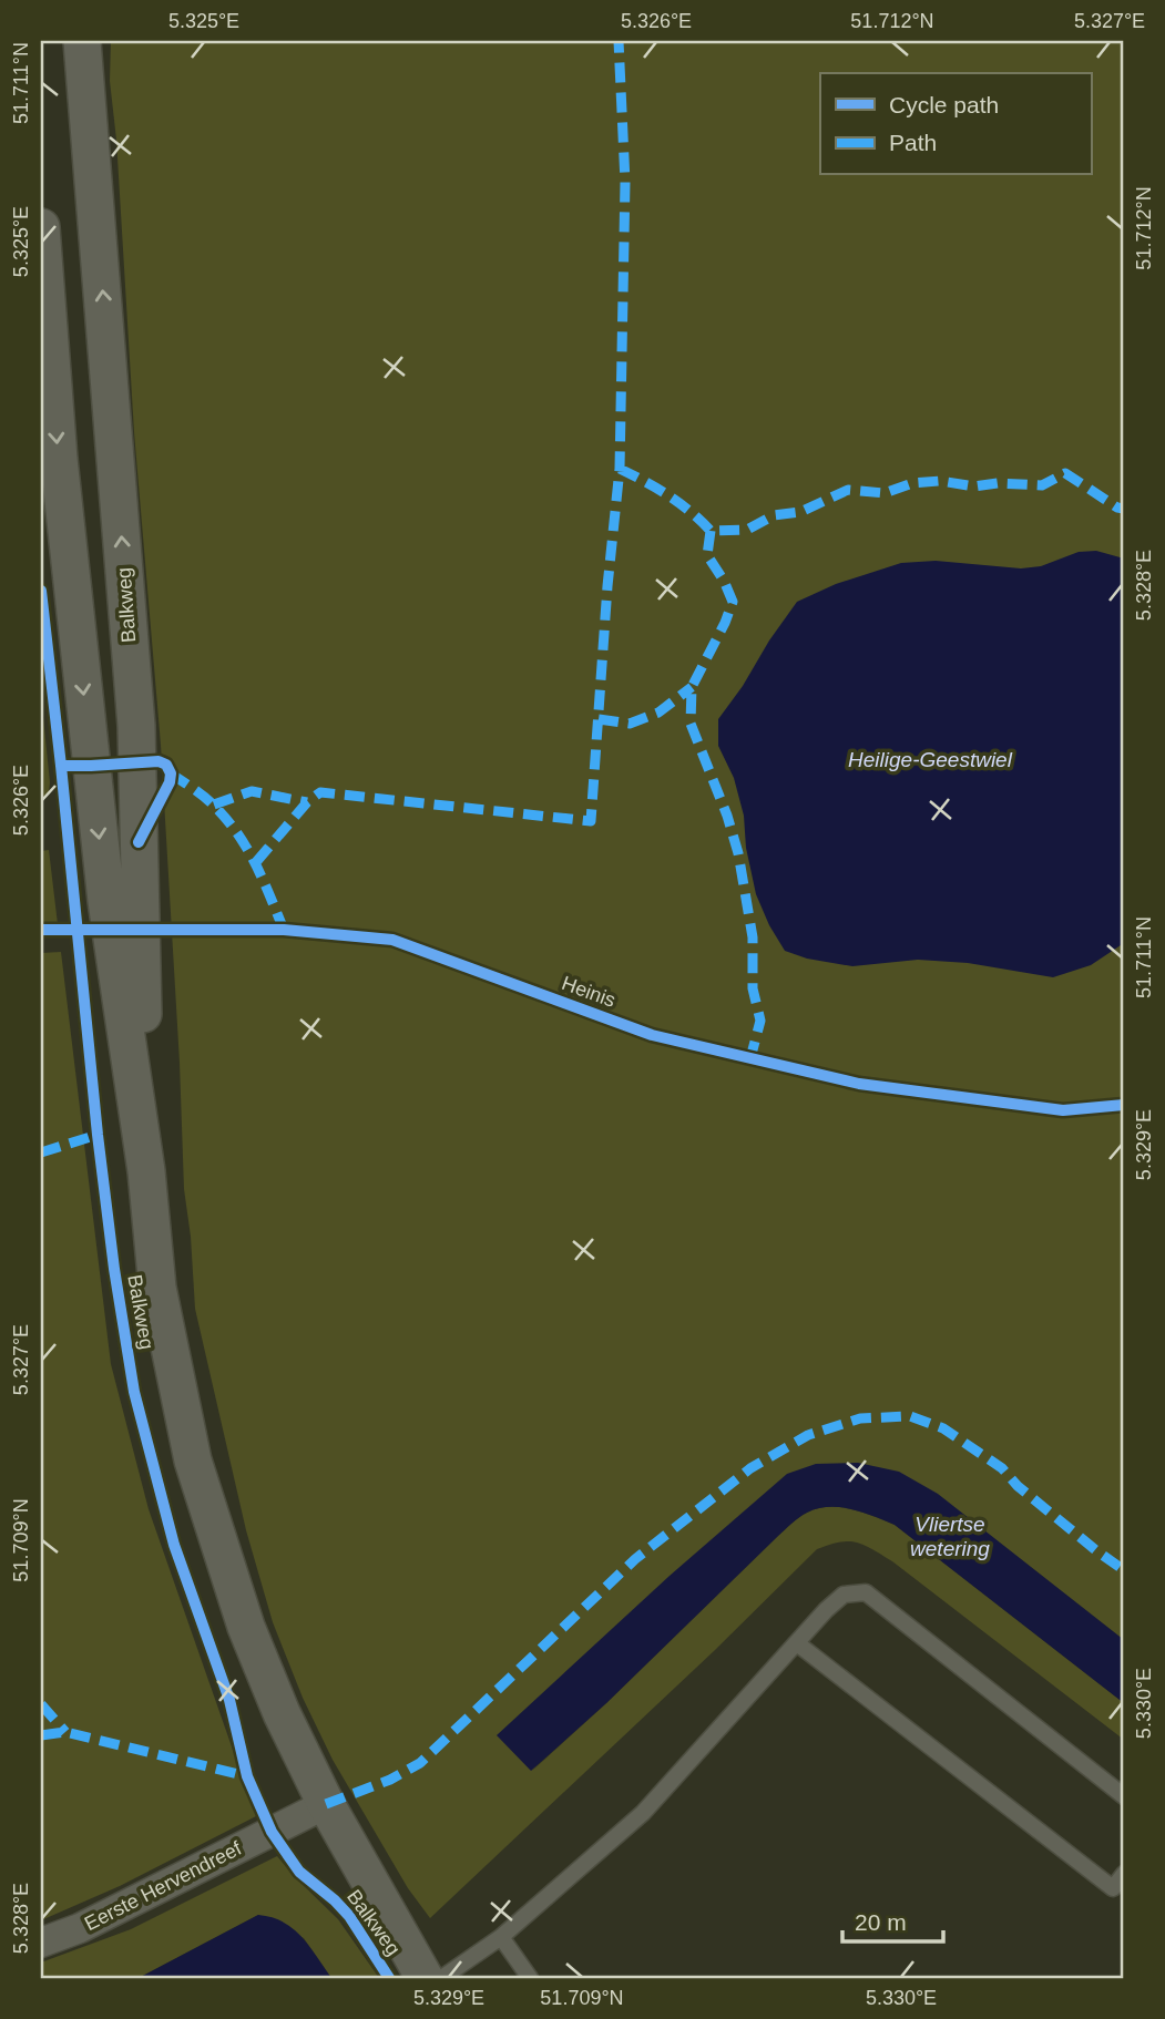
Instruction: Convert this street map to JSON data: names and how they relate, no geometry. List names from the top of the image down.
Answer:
{
  "streets": {
    "street": ["Balkweg", "Eerste Hervendreef"],
    "cycle path": ["Heinis"]
  },
  "crossings": [
    ["Balkweg", "Eerste Hervendreef"]
  ],
  "water": ["Heilige-Geestwiel", "Vliertse wetering"],
  "legend": ["Cycle path", "Path"],
  "scale_bar": "20 m",
  "coordinates": [
    "5.325°E",
    "5.326°E",
    "51.712°N",
    "5.327°E",
    "51.711°N",
    "5.328°E",
    "5.329°E",
    "51.709°N",
    "5.330°E"
  ]
}
